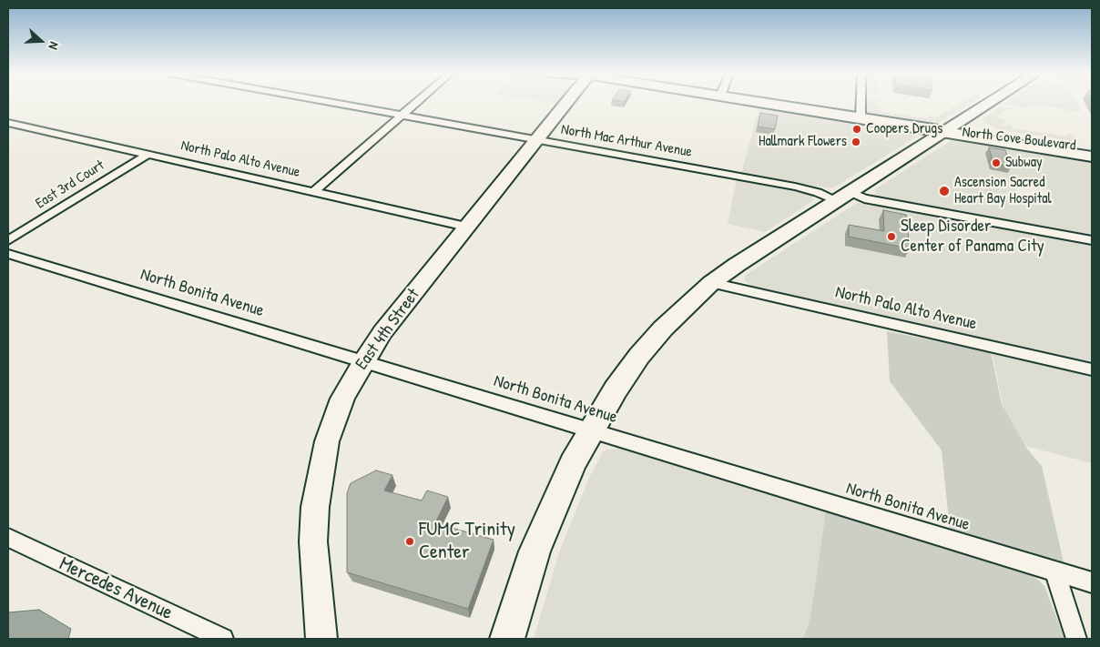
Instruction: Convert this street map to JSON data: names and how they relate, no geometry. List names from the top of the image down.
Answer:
{
  "streets": {
    "street": [
      "North Cove Boulevard",
      "North Mac Arthur Avenue",
      "North Palo Alto Avenue",
      "East 3rd Court",
      "North Bonita Avenue",
      "East 4th Street",
      "Mercedes Avenue"
    ]
  },
  "crossings": [
    ["North Mac Arthur Avenue", "East 4th Street"],
    ["North Palo Alto Avenue", "East 3rd Court"],
    ["North Palo Alto Avenue", "East 4th Street"],
    ["North Bonita Avenue", "East 4th Street"]
  ],
  "places": [
    "Coopers Drugs",
    "Hallmark Flowers",
    "Subway",
    "Ascension Sacred Heart Bay Hospital",
    "Sleep Disorder Center of Panama City",
    "FUMC Trinity Center"
  ],
  "north": "right"
}
